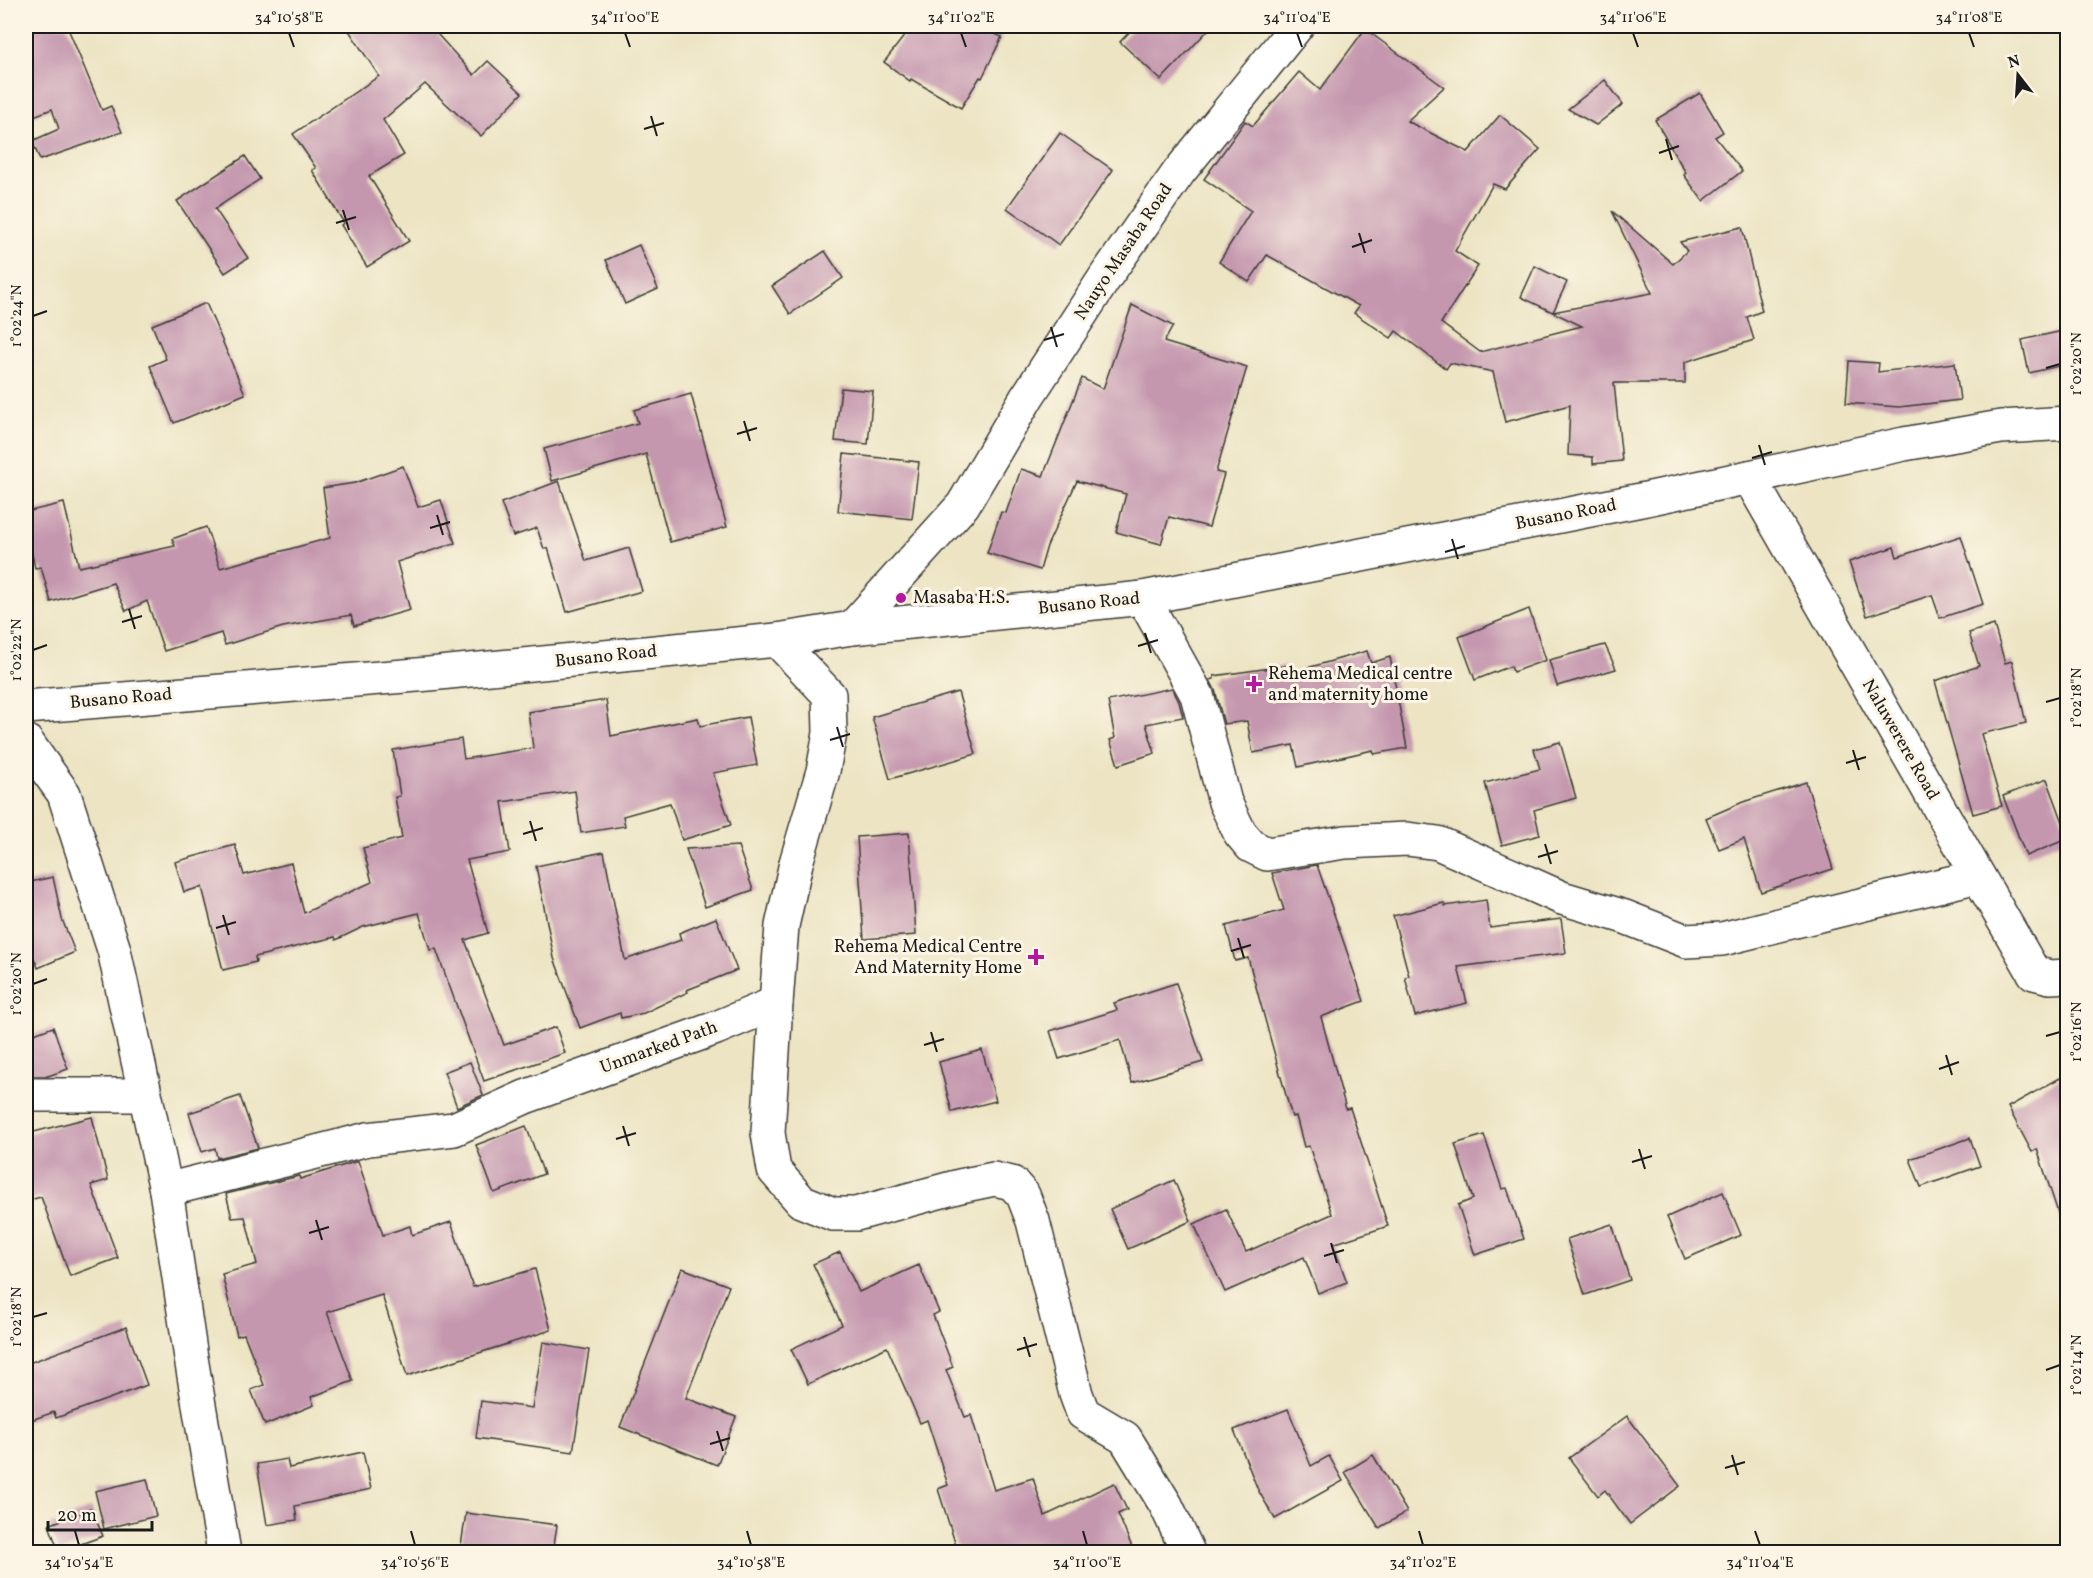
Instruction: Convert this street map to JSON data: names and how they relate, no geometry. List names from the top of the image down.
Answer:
{
  "streets": {
    "street": [
      "Nauyo Masaba Road",
      "Busano Road",
      "Naluwerere Road",
      "Unmarked Path"
    ]
  },
  "crossings": [
    ["Nauyo Masaba Road", "Busano Road"],
    ["Busano Road", "Naluwerere Road"]
  ],
  "places": {
    "other": ["Masaba H.S."],
    "health": ["Rehema Medical centre and maternity home", "Rehema Medical Centre And Maternity Home"]
  },
  "scale_bar": "20 m",
  "north": "top",
  "coordinates": [
    "34°10'58\"E",
    "34°11'00\"E",
    "34°11'02\"E",
    "34°11'04\"E",
    "34°11'06\"E",
    "34°11'08\"E",
    "1°02'24\"N",
    "1°02'20\"N",
    "1°02'22\"N",
    "1°02'18\"N",
    "1°02'16\"N",
    "1°02'14\"N",
    "34°10'54\"E",
    "34°10'56\"E"
  ]
}
